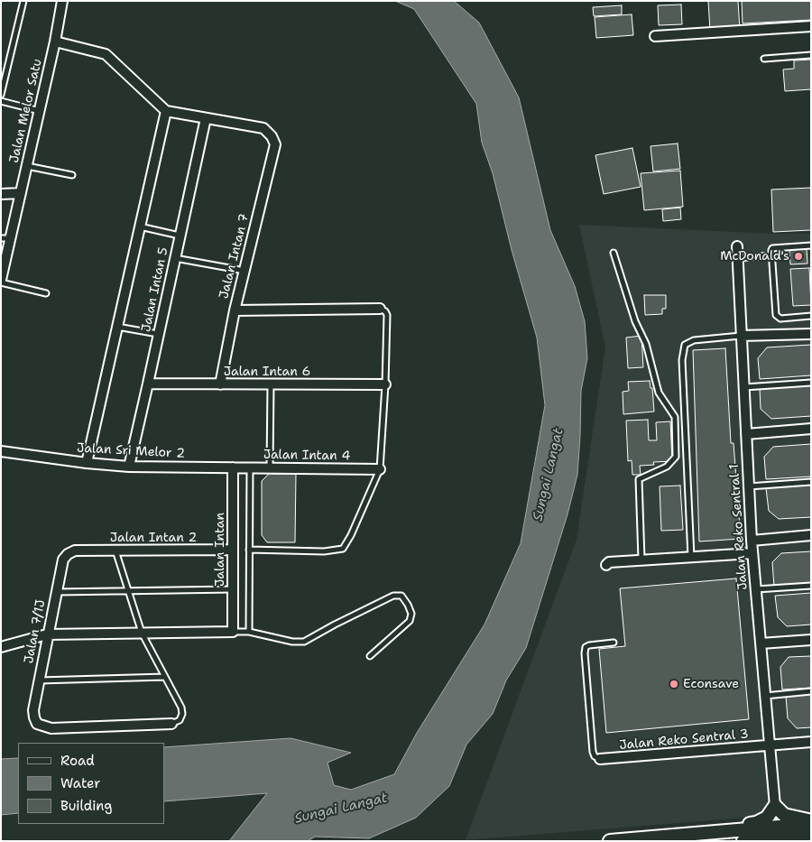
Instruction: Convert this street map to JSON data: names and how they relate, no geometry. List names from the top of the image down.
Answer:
{
  "streets": {
    "street": [
      "Jalan Melor Satu",
      "Jalan Intan 7",
      "Jalan Intan 5",
      "Jalan Intan 6",
      "Jalan Sri Melor 2",
      "Jalan Intan 4",
      "Jalan Reko Sentral 1",
      "Jalan Intan 2",
      "Jalan Intan",
      "Jalan 7/1J",
      "Jalan Reko Sentral 3"
    ]
  },
  "crossings": [
    ["Jalan Intan 7", "Jalan Intan 5"],
    ["Jalan Intan 7", "Jalan Intan 6"],
    ["Jalan Intan 5", "Jalan Intan 6"],
    ["Jalan Intan 5", "Jalan Sri Melor 2"],
    ["Jalan Sri Melor 2", "Jalan Intan 4"],
    ["Jalan Sri Melor 2", "Jalan Intan"],
    ["Jalan Intan 4", "Jalan Intan"],
    ["Jalan Reko Sentral 1", "Jalan Reko Sentral 3"],
    ["Jalan Intan 2", "Jalan Intan"],
    ["Jalan Intan 2", "Jalan 7/1J"]
  ],
  "water": ["Sungai Langat"],
  "places": ["McDonald's", "Econsave"],
  "legend": ["Road", "Water", "Building"]
}
